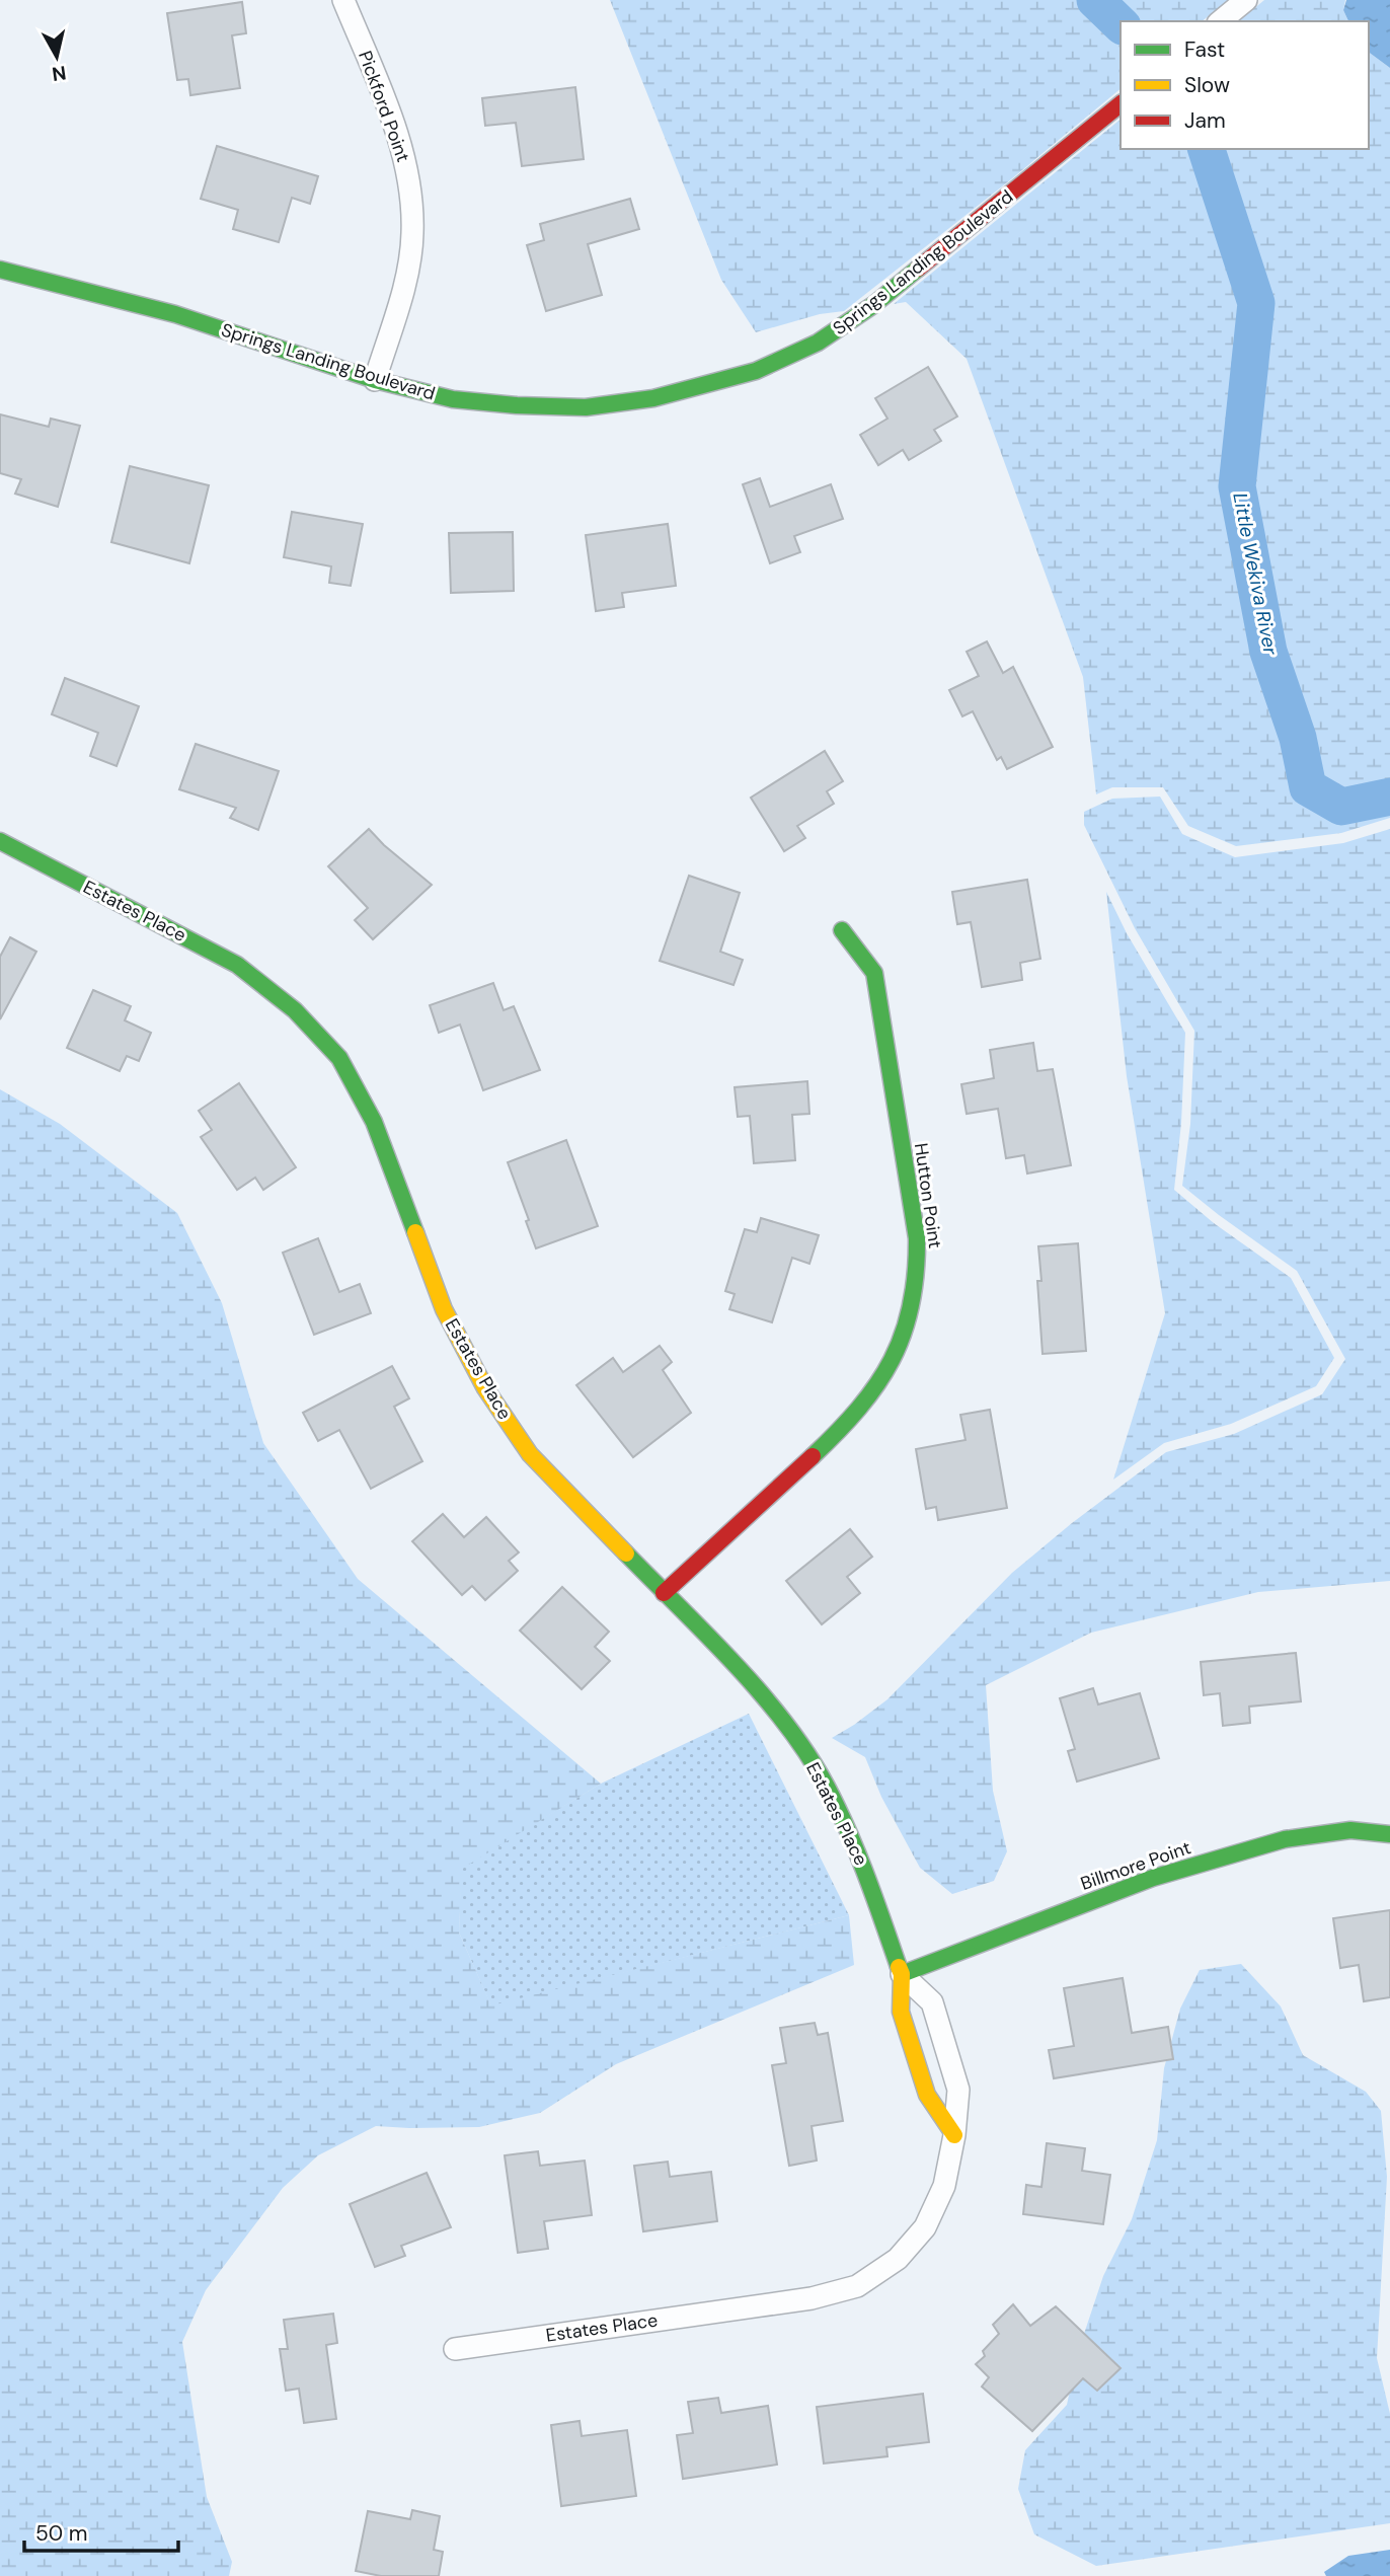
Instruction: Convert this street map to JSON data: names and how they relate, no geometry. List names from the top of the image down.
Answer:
{
  "streets": {
    "street": [
      "Pickford Point",
      "Springs Landing Boulevard",
      "Estates Place",
      "Hutton Point",
      "Billmore Point"
    ]
  },
  "crossings": [
    ["Pickford Point", "Springs Landing Boulevard"],
    ["Estates Place", "Hutton Point"],
    ["Estates Place", "Billmore Point"]
  ],
  "water": ["Little Wekiva River"],
  "legend": ["Fast", "Slow", "Jam"],
  "scale_bar": "50 m",
  "north": "bottom"
}
